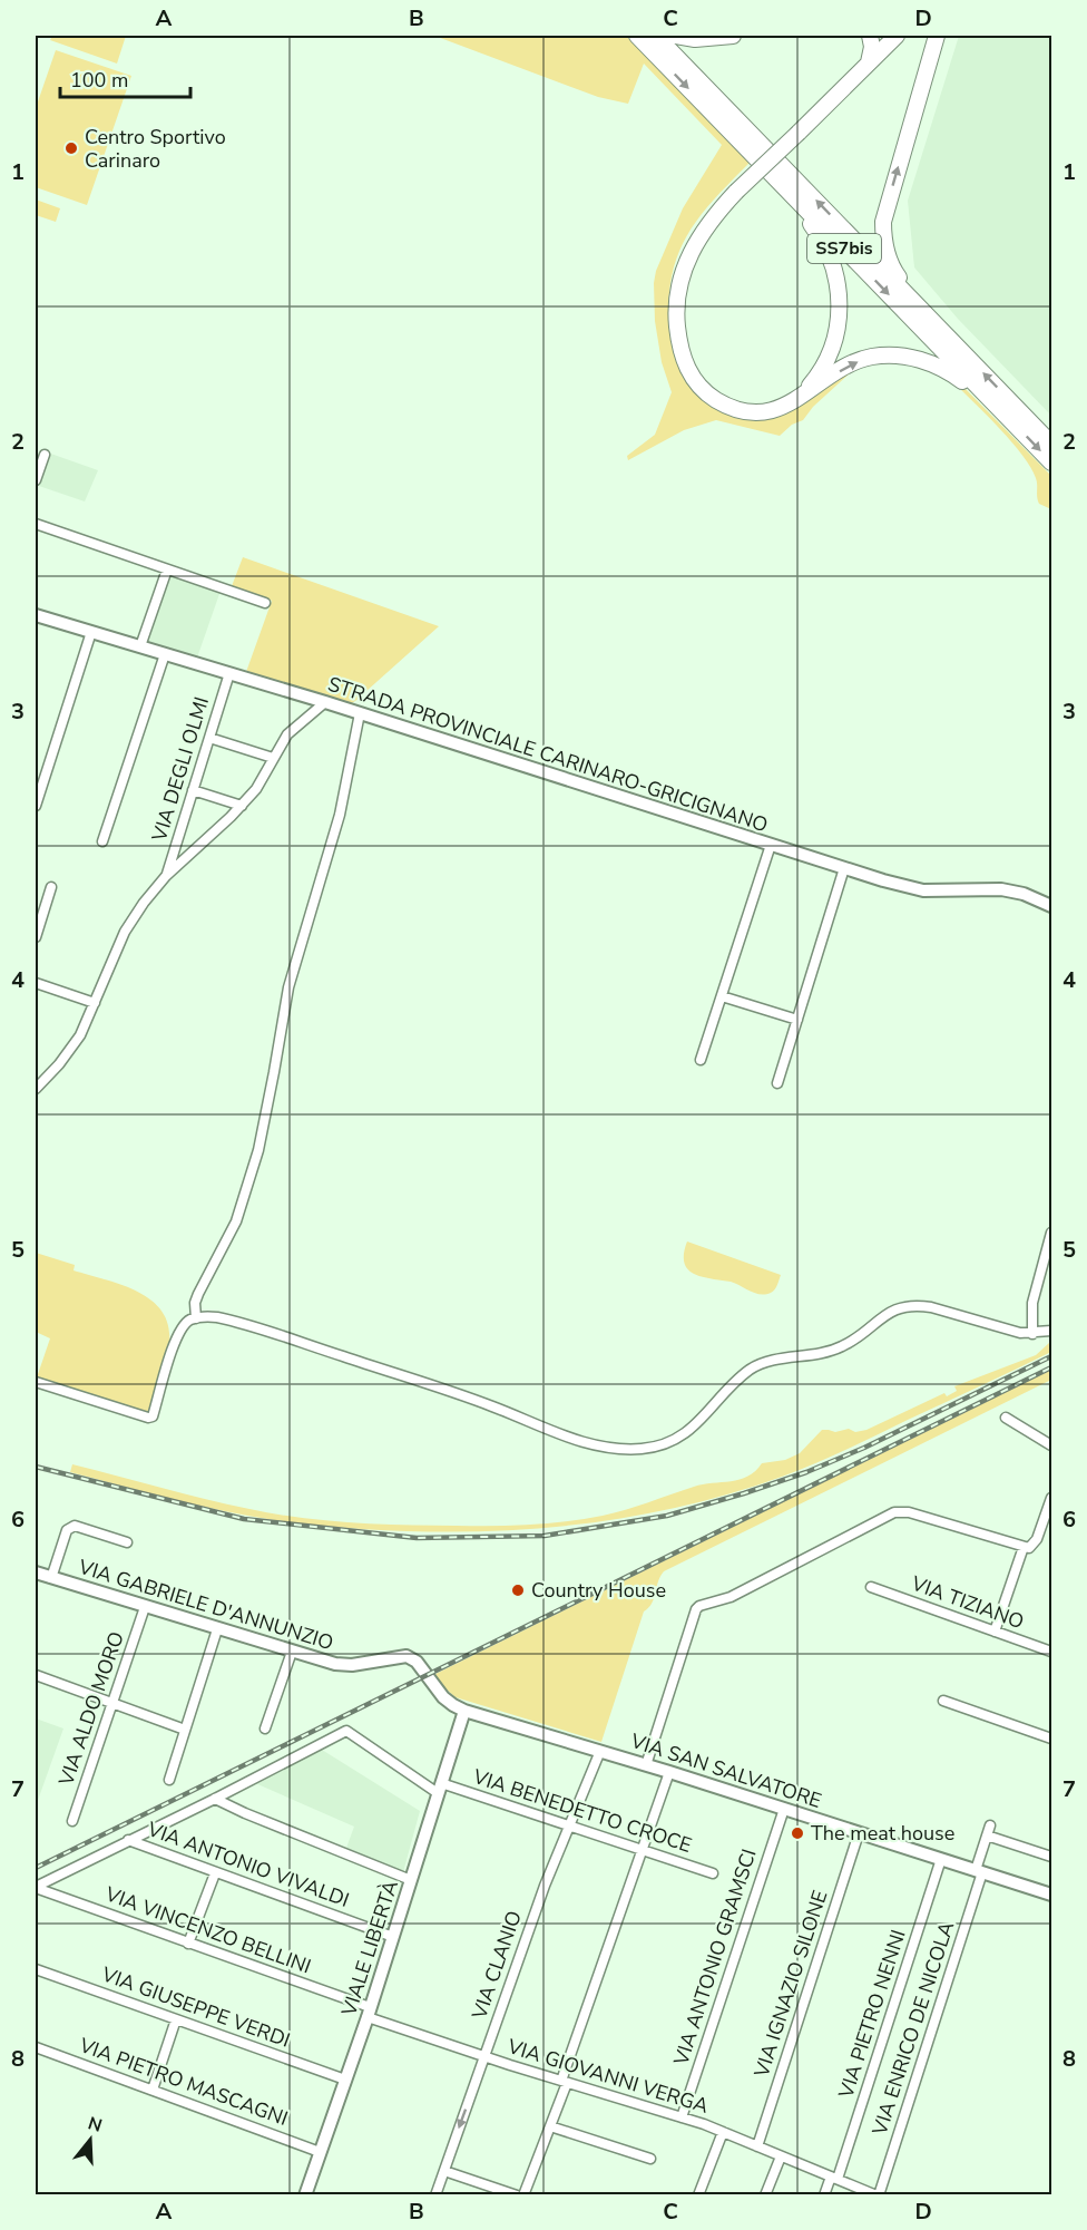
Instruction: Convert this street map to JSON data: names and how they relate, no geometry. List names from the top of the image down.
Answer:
{
  "streets": {
    "highway": ["SS7bis"],
    "street": [
      "STRADA PROVINCIALE CARINARO-GRICIGNANO",
      "VIA DEGLI OLMI",
      "VIA TIZIANO",
      "VIA GABRIELE D'ANNUNZIO",
      "VIA ALDO MORO",
      "VIA SAN SALVATORE",
      "VIA BENEDETTO CROCE",
      "VIA ANTONIO VIVALDI",
      "VIA VINCENZO BELLINI",
      "VIALE LIBERTÀ",
      "VIA ANTONIO GRAMSCI",
      "VIA CLANIO",
      "VIA IGNAZIO SILONE",
      "VIA GIUSEPPE VERDI",
      "VIA PIETRO NENNI",
      "VIA ENRICO DE NICOLA",
      "VIA GIOVANNI VERGA",
      "VIA PIETRO MASCAGNI"
    ]
  },
  "crossings": [
    ["STRADA PROVINCIALE CARINARO-GRICIGNANO", "VIA DEGLI OLMI"],
    ["VIA GABRIELE D'ANNUNZIO", "VIA ALDO MORO"],
    ["VIA GABRIELE D'ANNUNZIO", "VIA SAN SALVATORE"],
    ["VIA GABRIELE D'ANNUNZIO", "VIALE LIBERTÀ"],
    ["VIA SAN SALVATORE", "VIALE LIBERTÀ"],
    ["VIA SAN SALVATORE", "VIA ANTONIO GRAMSCI"],
    ["VIA SAN SALVATORE", "VIA CLANIO"],
    ["VIA SAN SALVATORE", "VIA IGNAZIO SILONE"],
    ["VIA SAN SALVATORE", "VIA PIETRO NENNI"],
    ["VIA SAN SALVATORE", "VIA ENRICO DE NICOLA"],
    ["VIA BENEDETTO CROCE", "VIALE LIBERTÀ"],
    ["VIA BENEDETTO CROCE", "VIA CLANIO"],
    ["VIA ANTONIO VIVALDI", "VIALE LIBERTÀ"],
    ["VIA VINCENZO BELLINI", "VIALE LIBERTÀ"],
    ["VIA VINCENZO BELLINI", "VIA GIOVANNI VERGA"],
    ["VIALE LIBERTÀ", "VIA GIUSEPPE VERDI"],
    ["VIALE LIBERTÀ", "VIA GIOVANNI VERGA"],
    ["VIALE LIBERTÀ", "VIA PIETRO MASCAGNI"],
    ["VIA ANTONIO GRAMSCI", "VIA GIOVANNI VERGA"],
    ["VIA CLANIO", "VIA GIOVANNI VERGA"],
    ["VIA IGNAZIO SILONE", "VIA GIOVANNI VERGA"],
    ["VIA PIETRO NENNI", "VIA GIOVANNI VERGA"],
    ["VIA ENRICO DE NICOLA", "VIA GIOVANNI VERGA"]
  ],
  "places": ["Centro Sportivo Carinaro", "Country House", "The meat house"],
  "scale_bar": "100 m",
  "north": "top",
  "grid": {
    "columns": [
      "A",
      "B",
      "C",
      "D"
    ],
    "rows": [
      "1",
      "2",
      "3",
      "4",
      "5",
      "6",
      "7",
      "8"
    ]
  }
}
